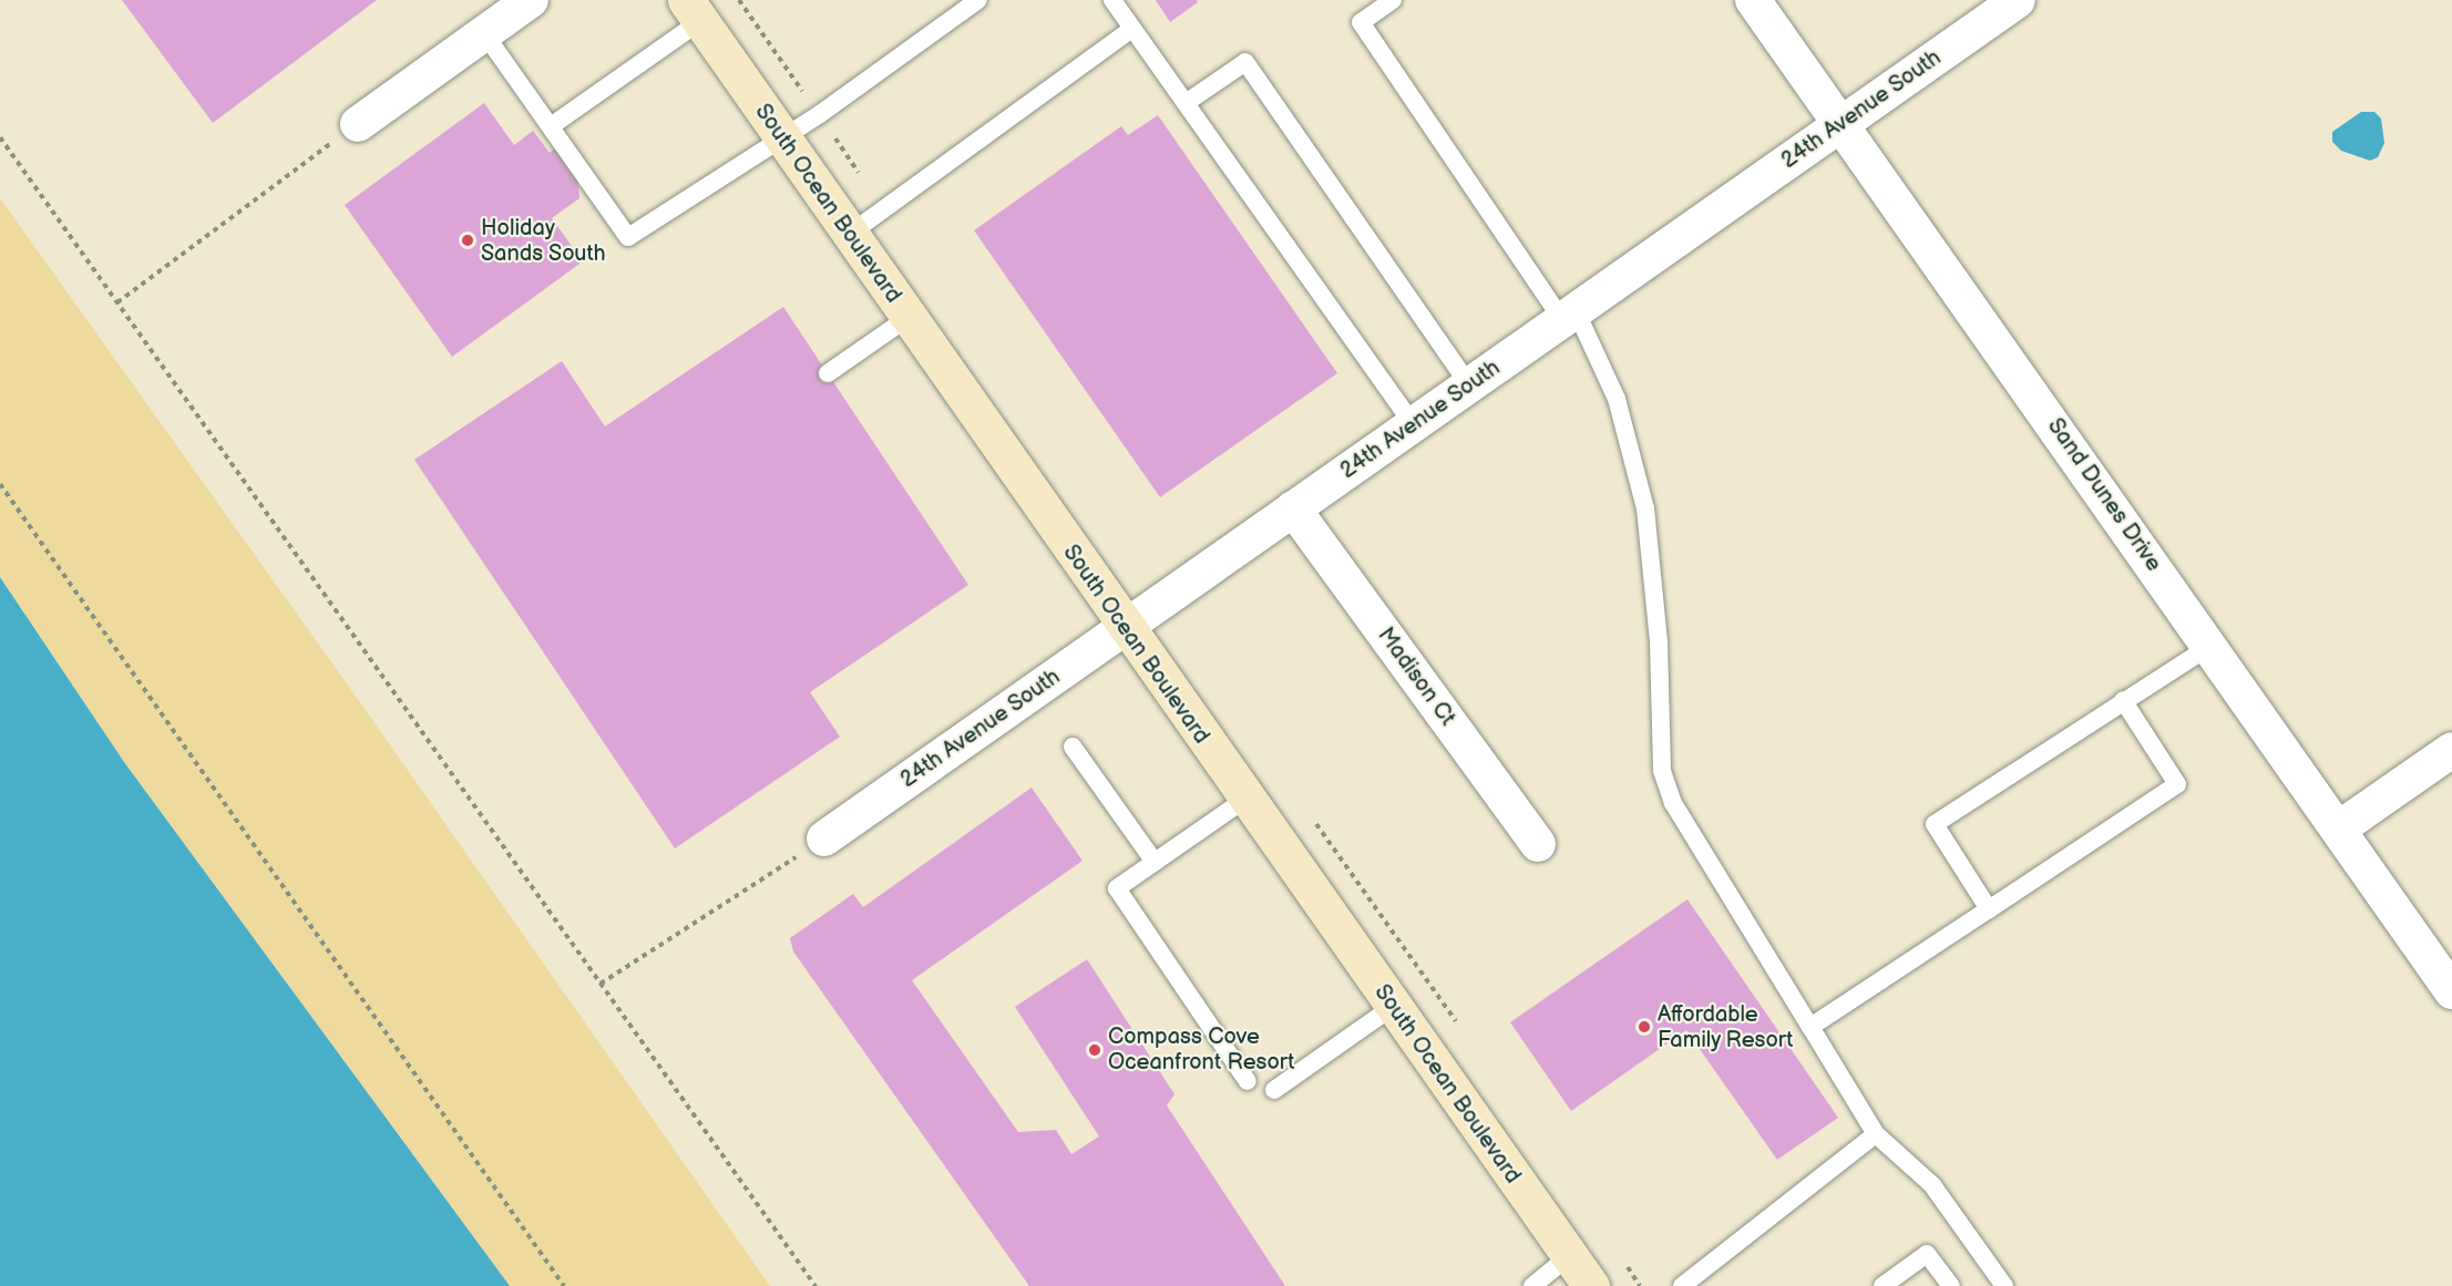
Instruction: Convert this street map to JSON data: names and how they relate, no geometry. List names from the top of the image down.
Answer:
{
  "streets": {
    "main road": ["South Ocean Boulevard"],
    "street": ["24th Avenue South", "Sand Dunes Drive", "Madison Ct"]
  },
  "crossings": [
    ["24th Avenue South", "South Ocean Boulevard"],
    ["24th Avenue South", "Sand Dunes Drive"],
    ["24th Avenue South", "Madison Ct"]
  ],
  "places": ["Holiday Sands South", "Affordable Family Resort", "Compass Cove Oceanfront Resort"]
}
